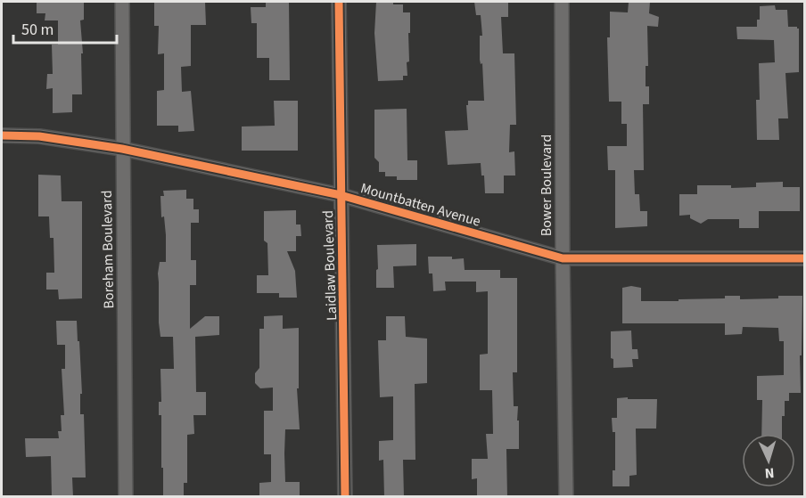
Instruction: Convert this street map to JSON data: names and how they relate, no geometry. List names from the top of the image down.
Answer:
{
  "streets": {
    "street": [
      "Bower Boulevard",
      "Mountbatten Avenue",
      "Boreham Boulevard",
      "Laidlaw Boulevard"
    ]
  },
  "crossings": [
    ["Bower Boulevard", "Mountbatten Avenue"],
    ["Mountbatten Avenue", "Boreham Boulevard"],
    ["Mountbatten Avenue", "Laidlaw Boulevard"]
  ],
  "scale_bar": "50 m",
  "north": "bottom"
}
